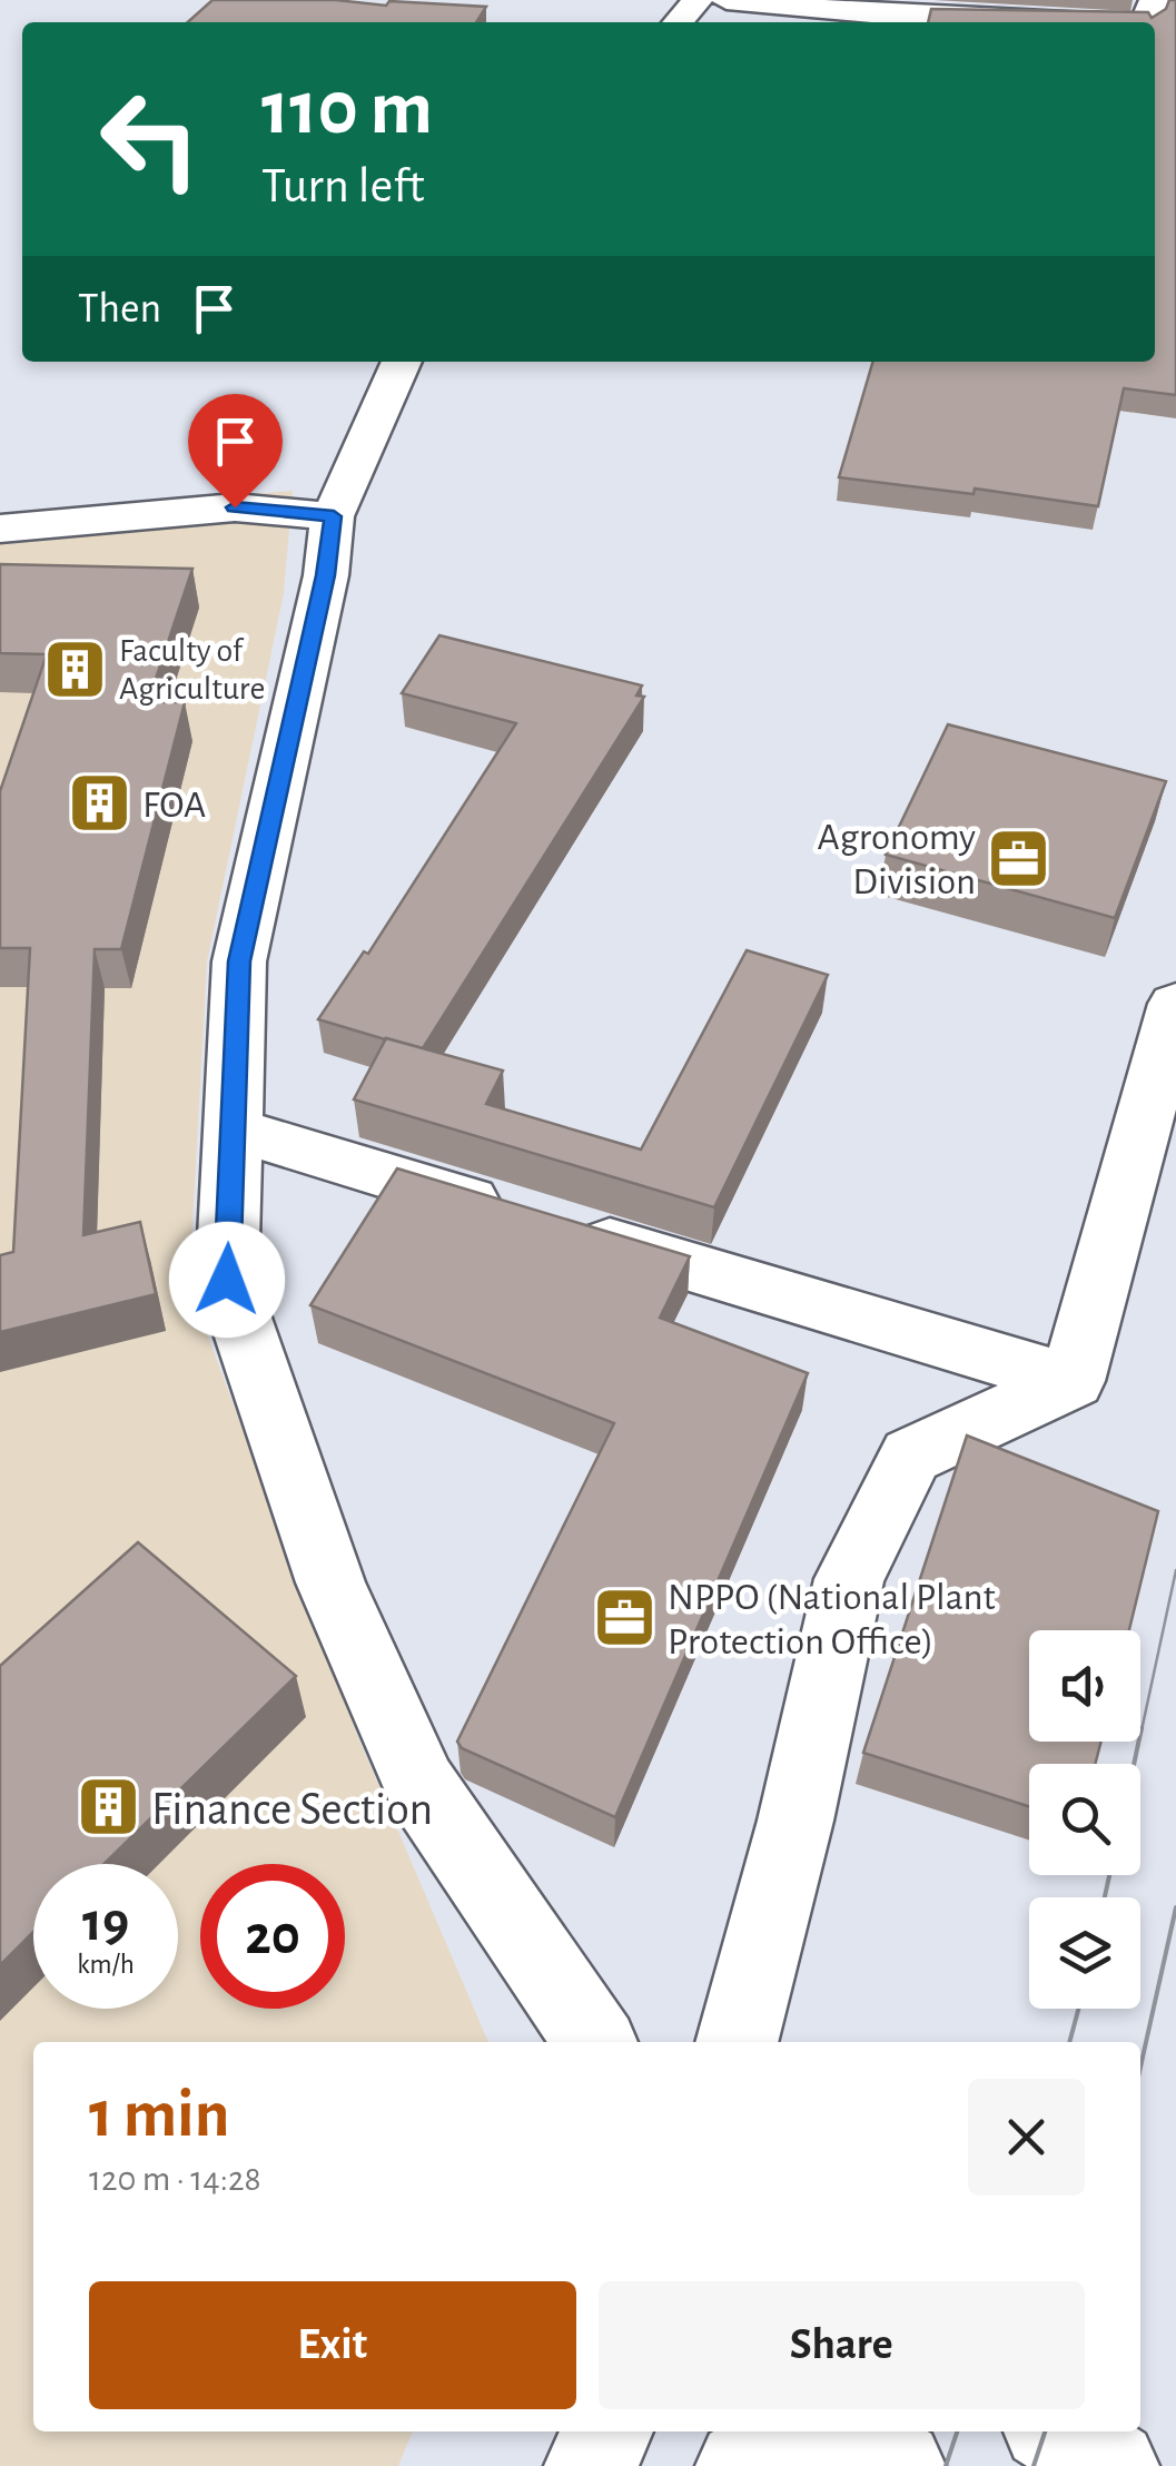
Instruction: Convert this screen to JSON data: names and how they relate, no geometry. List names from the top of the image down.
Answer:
{
  "places": {
    "building": ["Faculty of Agriculture", "FOA", "Finance Section"],
    "office": ["Agronomy Division", "NPPO (National Plant Protection Office)"]
  },
  "page": {
    "turn": ["110 m", "Turn left"],
    "then": "Then",
    "speed": "19 km/h",
    "limit": "20",
    "heading": ["1 min", "120 m · 14:28"],
    "buttons": ["Exit", "Share"]
  }
}
